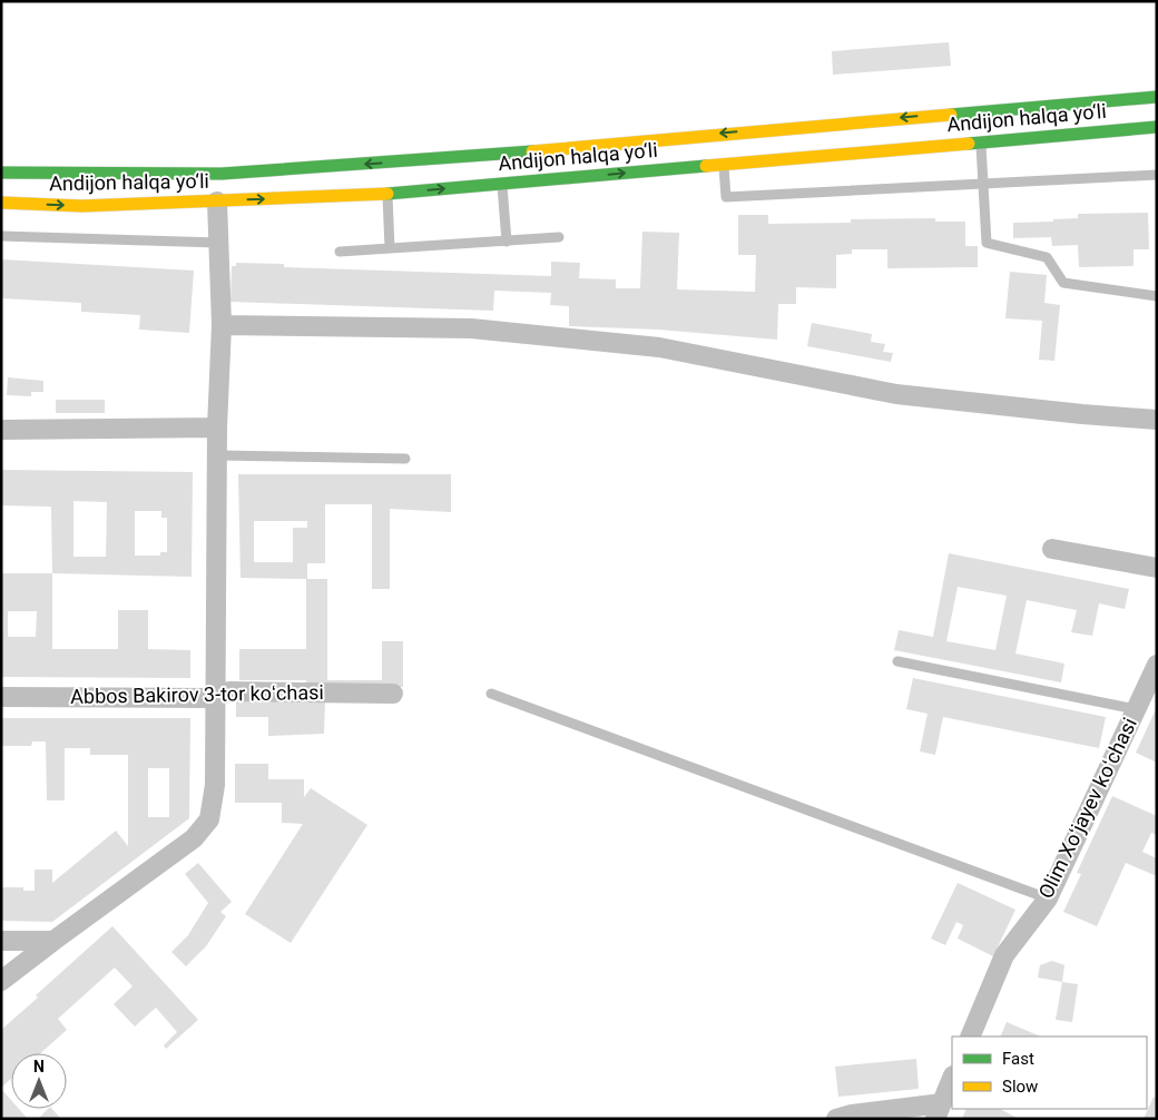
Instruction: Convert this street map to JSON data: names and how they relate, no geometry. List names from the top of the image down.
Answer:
{
  "streets": {
    "highway": ["Andijon halqa yo‘li"],
    "street": ["Abbos Bakirov 3-tor koʻchasi", "Olim Xoʻjayev koʻchasi"]
  },
  "legend": ["Fast", "Slow"],
  "north": "top"
}
